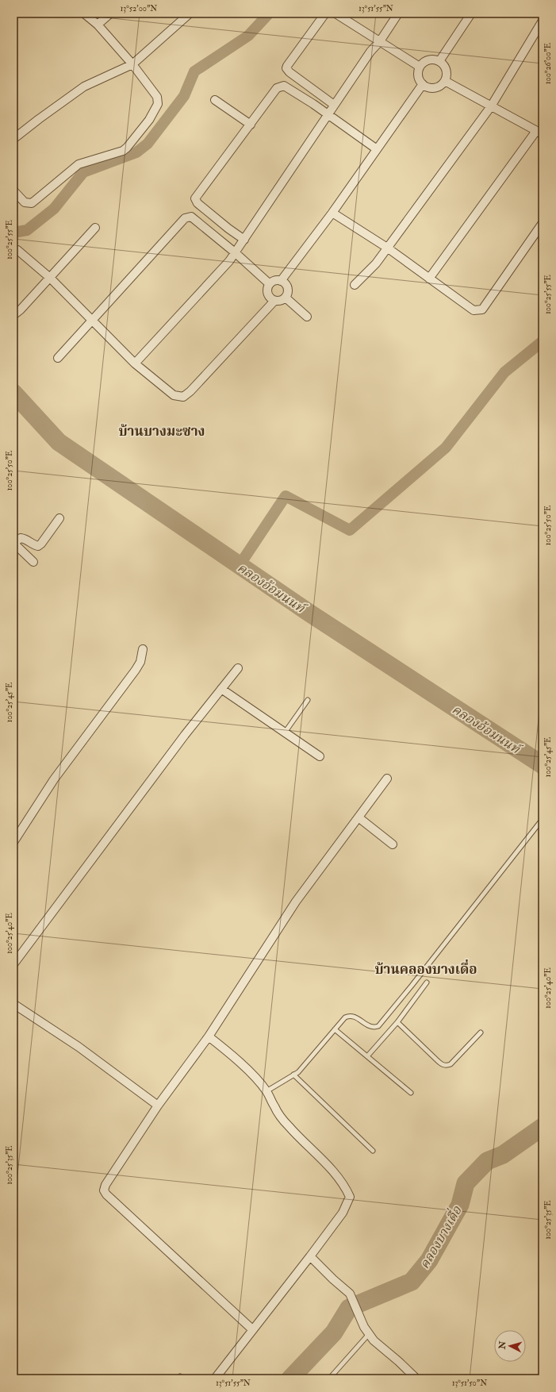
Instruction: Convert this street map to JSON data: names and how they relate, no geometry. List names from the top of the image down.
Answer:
{
  "districts": ["บ้านบางมะซาง", "บ้านคลองบางเดื่อ"],
  "water": ["คลองอ้อมนนท์", "คลองบางเดื่อ"],
  "north": "left",
  "coordinates": [
    "13°52'00\"N",
    "13°51'55\"N",
    "100°26'00\"E",
    "100°25'55\"E",
    "100°25'50\"E",
    "100°25'45\"E",
    "100°25'40\"E",
    "100°25'35\"E",
    "13°51'50\"N"
  ]
}
